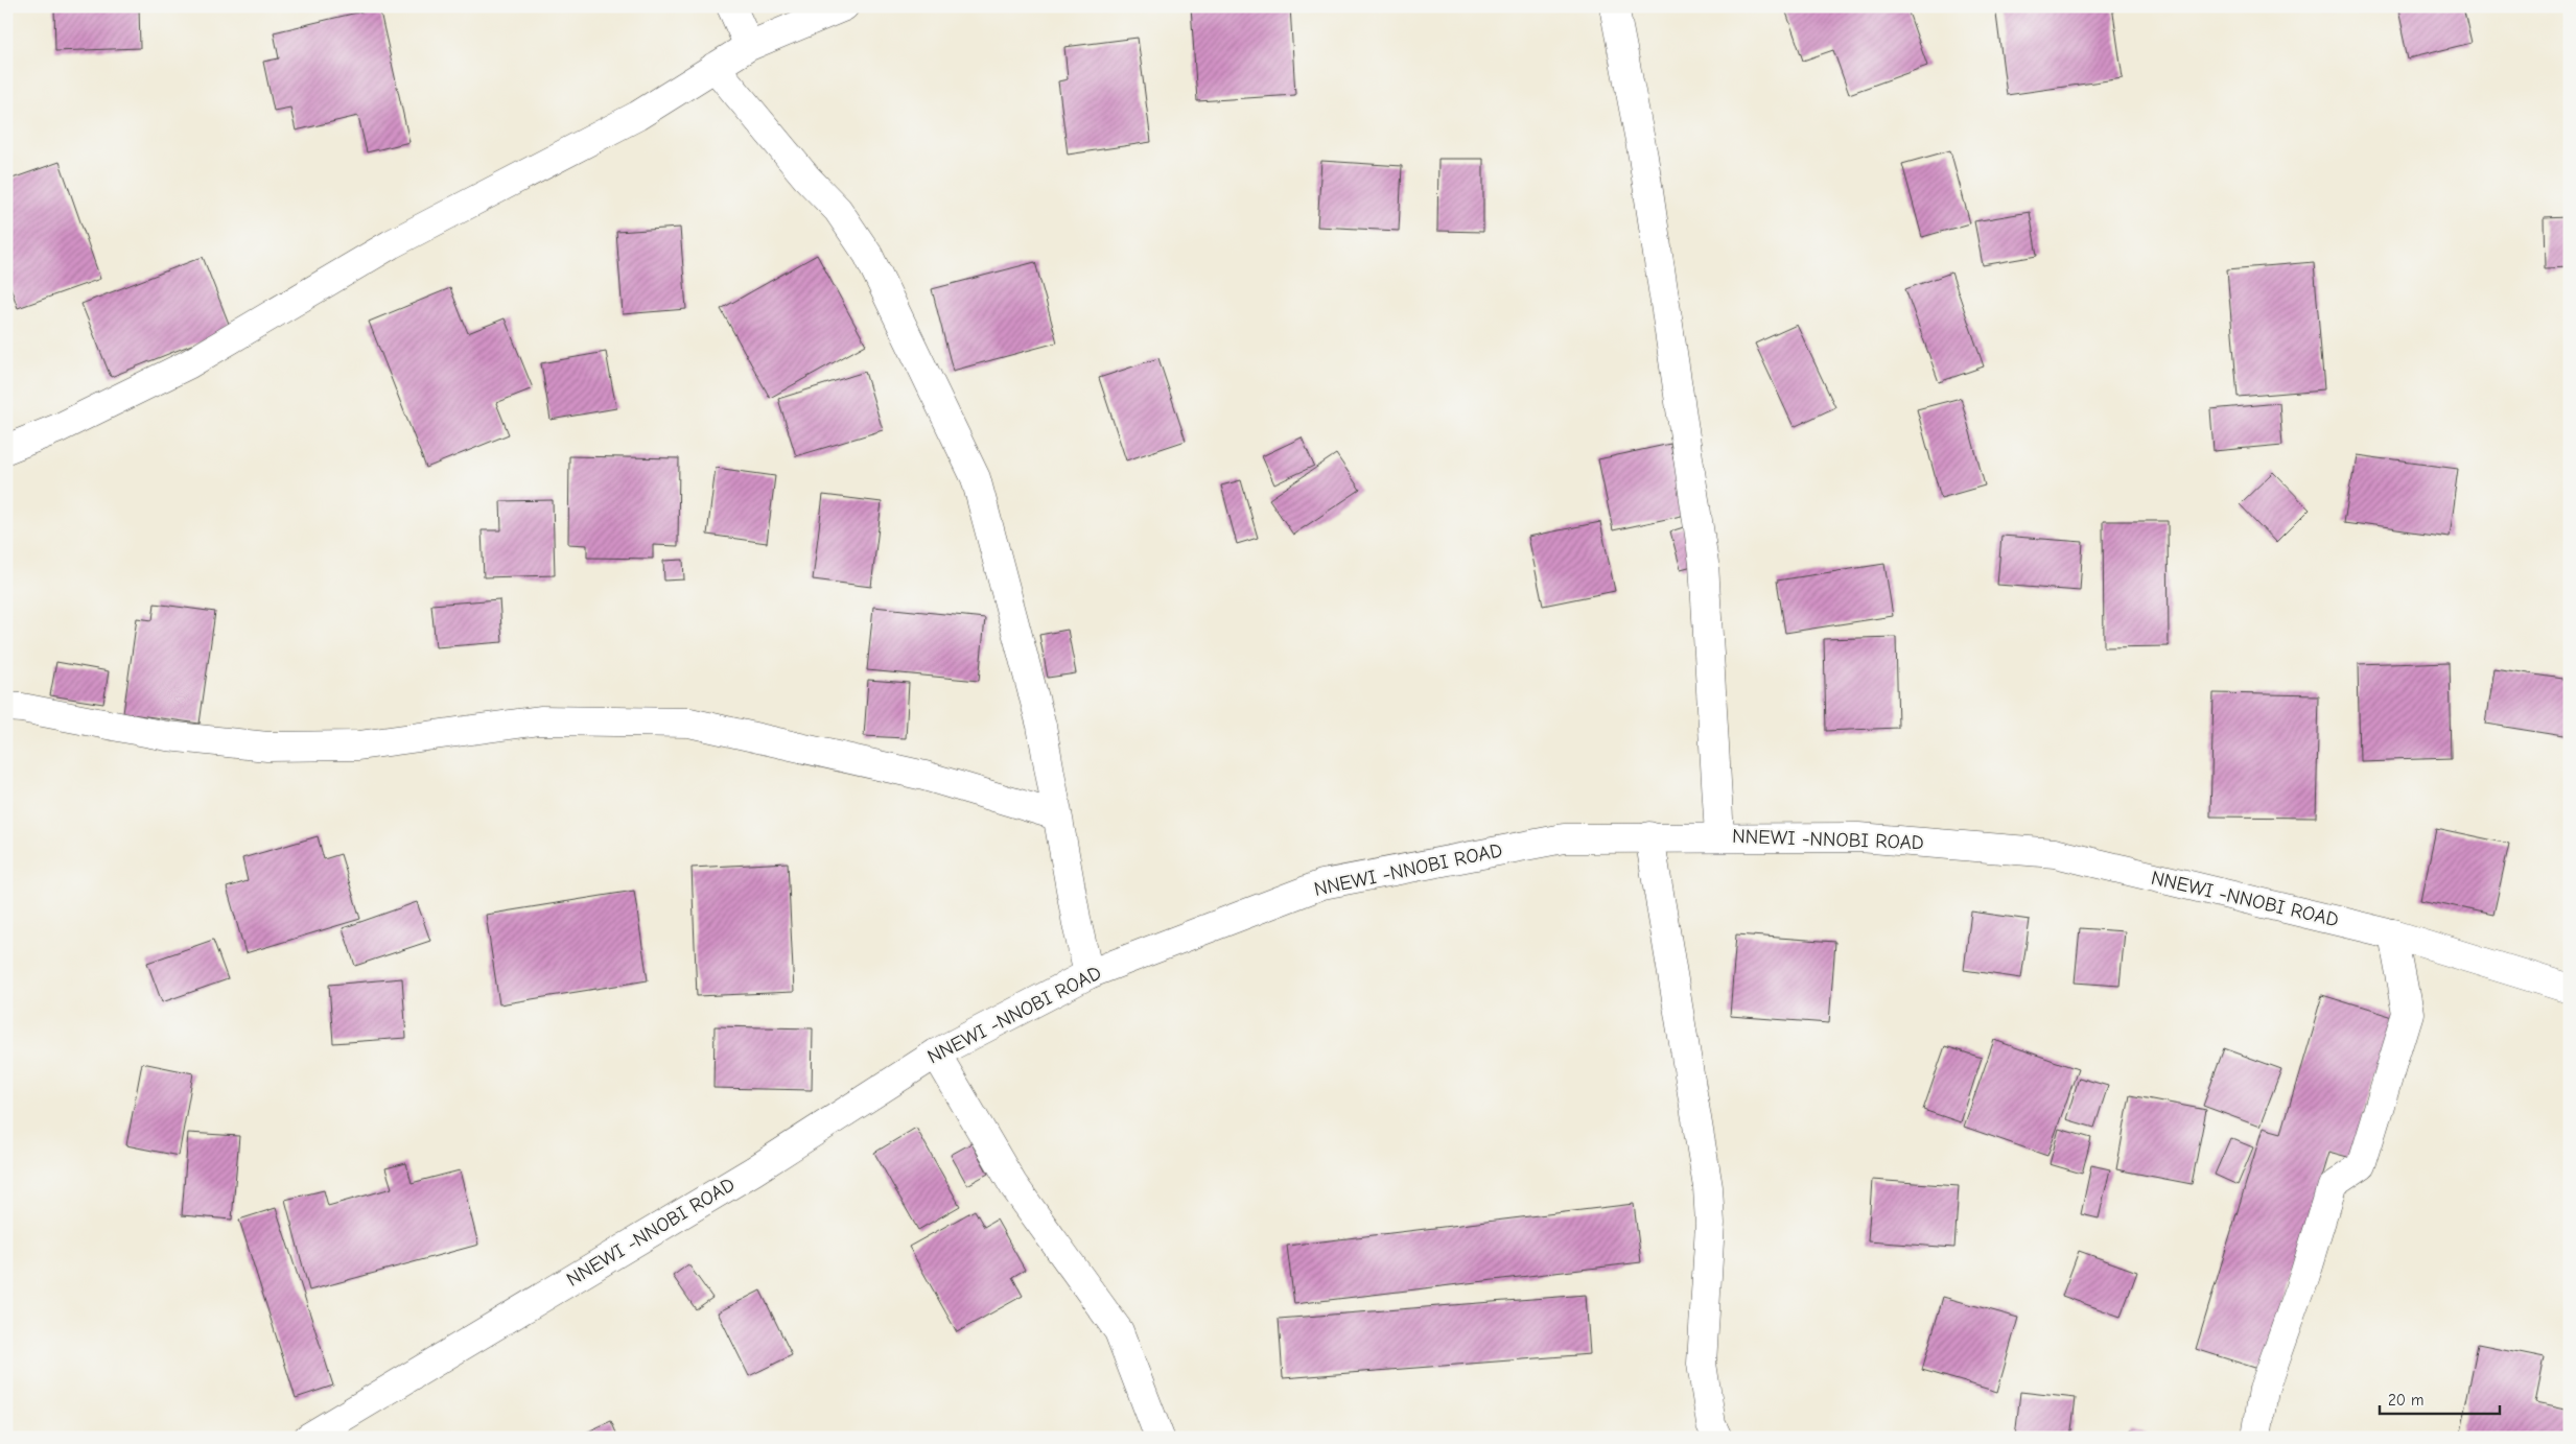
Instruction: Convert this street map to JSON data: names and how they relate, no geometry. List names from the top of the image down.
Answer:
{
  "streets": {
    "street": ["NNEWI -NNOBI ROAD"]
  },
  "scale_bar": "20 m"
}
